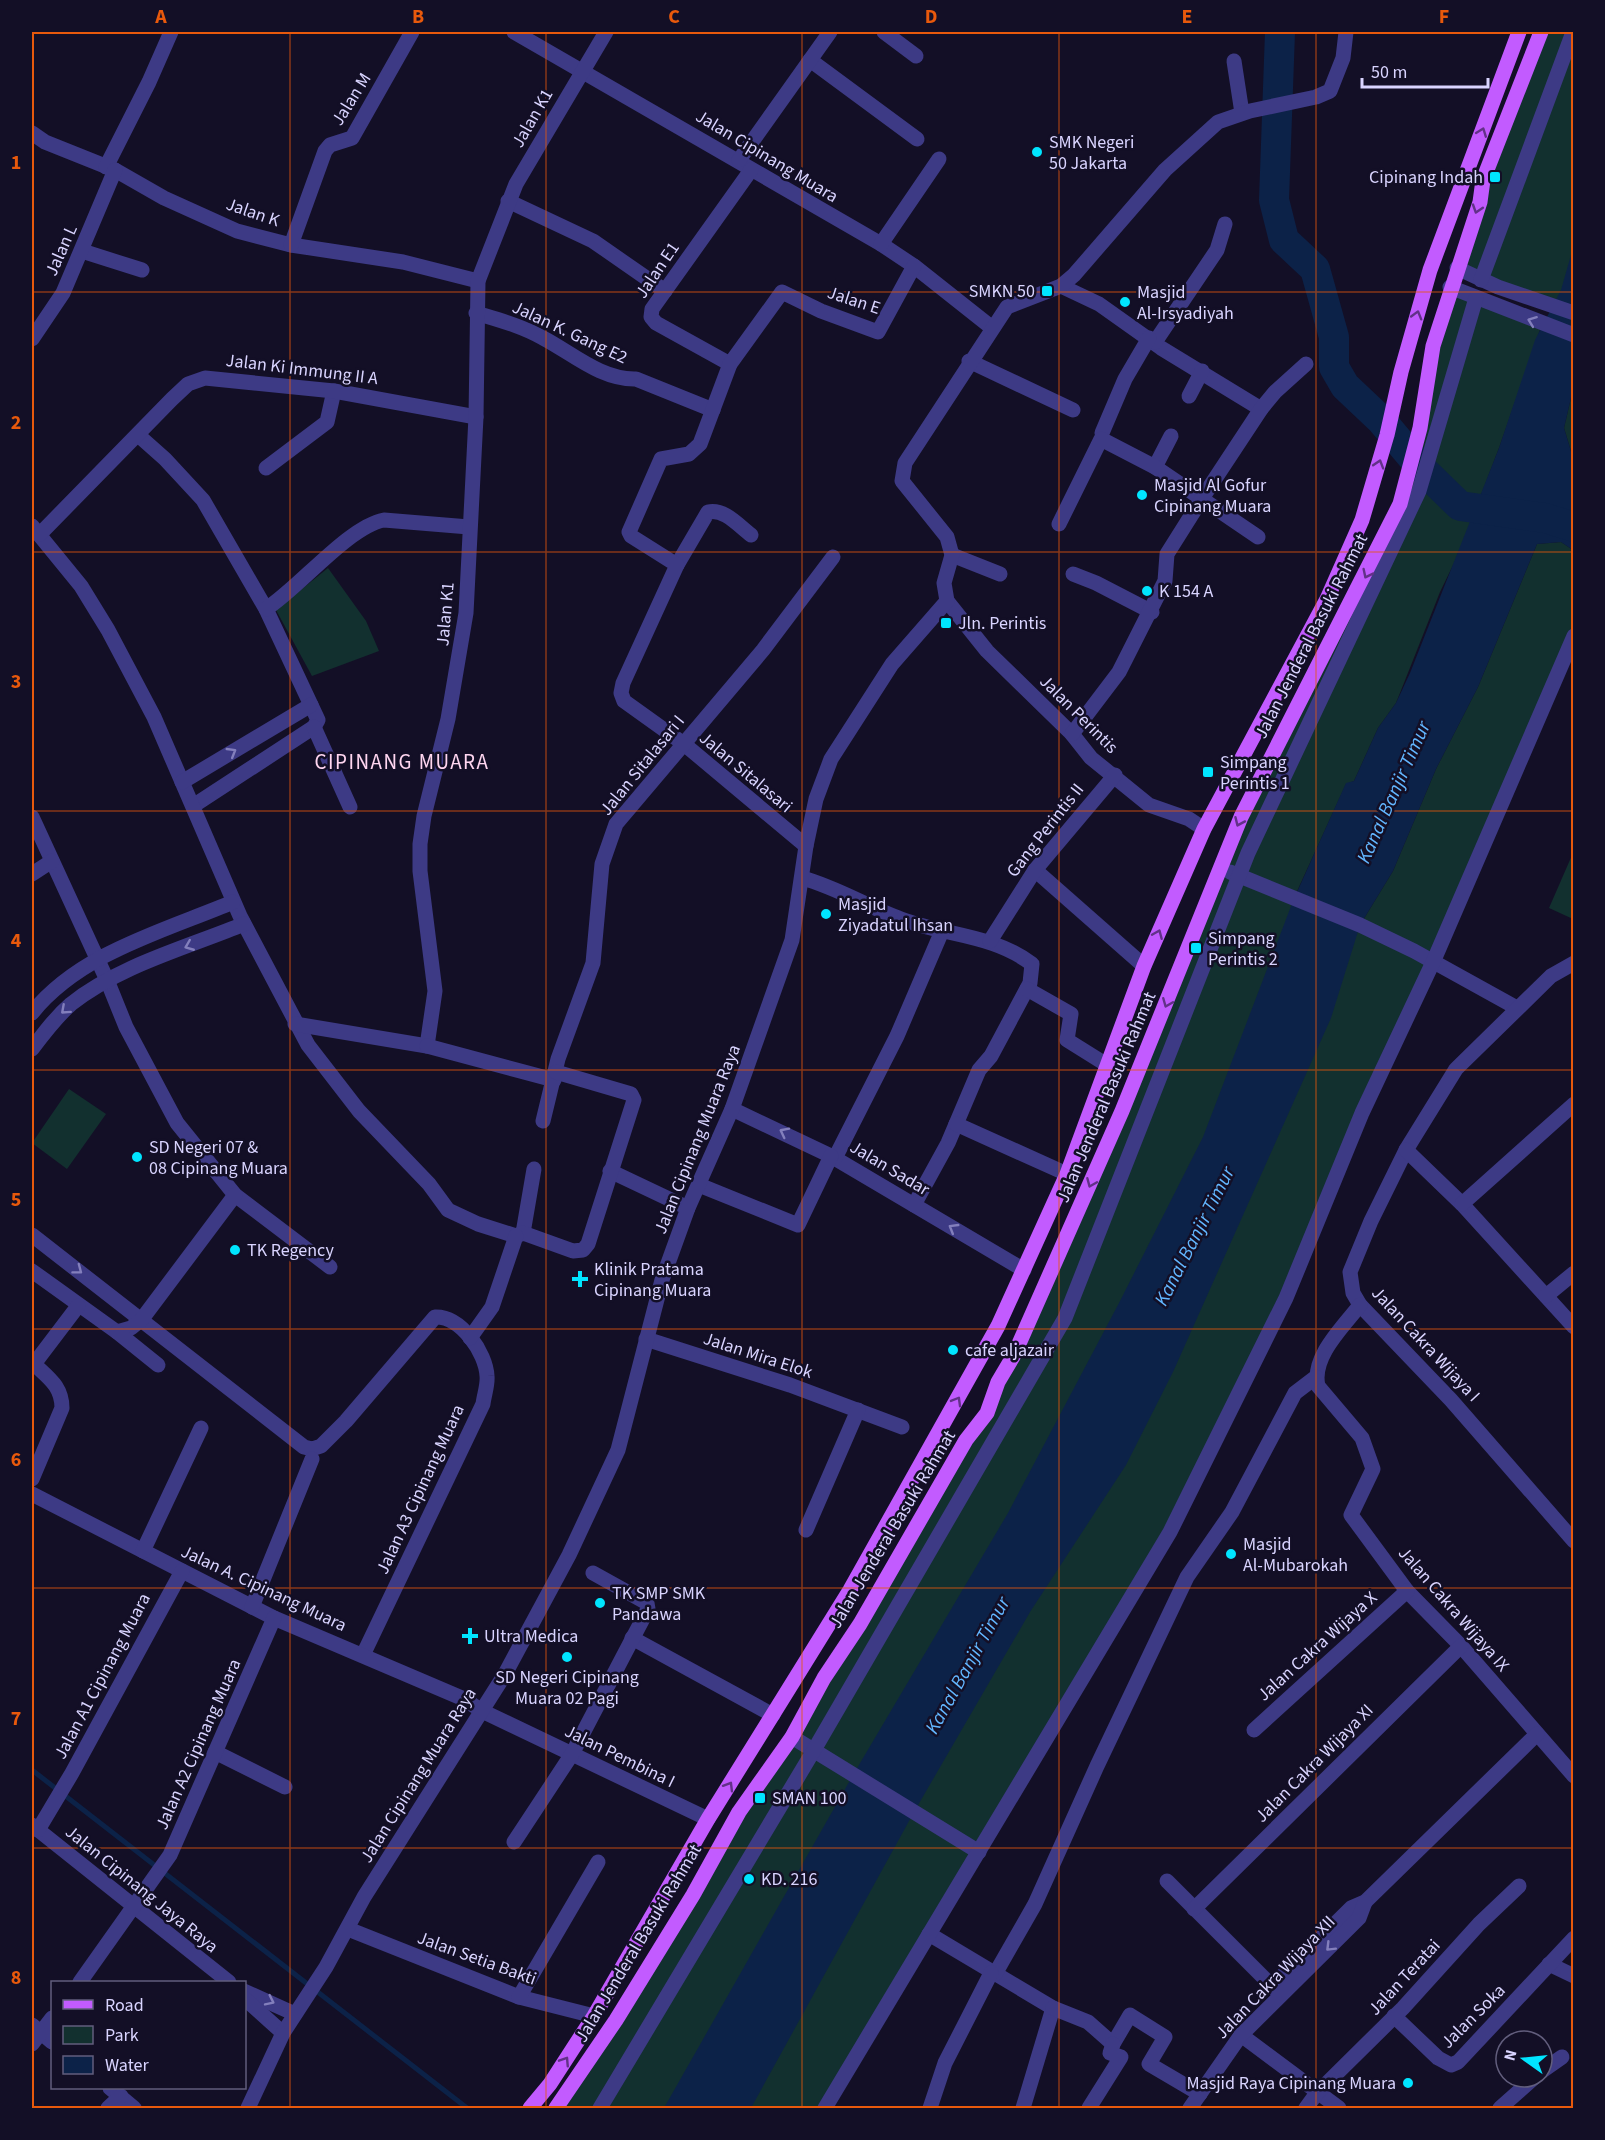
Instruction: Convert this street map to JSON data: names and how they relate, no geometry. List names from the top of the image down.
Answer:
{
  "streets": {
    "main road": ["Jalan Jenderal Basuki Rahmat"],
    "street": [
      "Jalan M",
      "Jalan K1",
      "Jalan Cipinang Muara",
      "Jalan K",
      "Jalan L",
      "Jalan E1",
      "Jalan E",
      "Jalan K. Gang E2",
      "Jalan Ki Immung II A",
      "Jalan Perintis",
      "Jalan Sitalasari I",
      "Jalan Sitalasari",
      "Gang Perintis II",
      "Jalan Cipinang Muara Raya",
      "Jalan Sadar",
      "Jalan Cakra Wijaya I",
      "Jalan Mira Elok",
      "Jalan A3 Cipinang Muara",
      "Jalan A. Cipinang Muara",
      "Jalan Cakra Wijaya IX",
      "Jalan Cakra Wijaya X",
      "Jalan A1 Cipinang Muara",
      "Jalan A2 Cipinang Muara",
      "Jalan Pembina I",
      "Jalan Cakra Wijaya XI",
      "Jalan Cipinang Jaya Raya",
      "Jalan Setia Bakti",
      "Jalan Cakra Wijaya XII",
      "Jalan Teratai",
      "Jalan Soka"
    ]
  },
  "crossings": [
    ["Jalan M", "Jalan K"],
    ["Jalan K1", "Jalan Cipinang Muara"],
    ["Jalan K1", "Jalan K"],
    ["Jalan K1", "Jalan K. Gang E2"],
    ["Jalan K1", "Jalan Ki Immung II A"],
    ["Jalan Cipinang Muara", "Jalan E1"],
    ["Jalan Cipinang Muara", "Jalan E"],
    ["Jalan K", "Jalan L"],
    ["Jalan E1", "Jalan E"],
    ["Jalan Jenderal Basuki Rahmat", "Jalan Perintis"],
    ["Jalan Jenderal Basuki Rahmat", "Jalan Sadar"],
    ["Jalan Jenderal Basuki Rahmat", "Jalan Pembina I"],
    ["Jalan Jenderal Basuki Rahmat", "Jalan Setia Bakti"],
    ["Jalan Perintis", "Gang Perintis II"],
    ["Jalan Perintis", "Jalan Cipinang Muara Raya"],
    ["Jalan Sitalasari I", "Jalan Sitalasari"],
    ["Jalan Sitalasari", "Jalan Cipinang Muara Raya"],
    ["Jalan Cipinang Muara Raya", "Jalan Sadar"],
    ["Jalan Cipinang Muara Raya", "Jalan Mira Elok"],
    ["Jalan Cipinang Muara Raya", "Jalan A. Cipinang Muara"],
    ["Jalan Cipinang Muara Raya", "Jalan Pembina I"],
    ["Jalan Cipinang Muara Raya", "Jalan Setia Bakti"],
    ["Jalan A3 Cipinang Muara", "Jalan A. Cipinang Muara"],
    ["Jalan A. Cipinang Muara", "Jalan A1 Cipinang Muara"],
    ["Jalan A. Cipinang Muara", "Jalan A2 Cipinang Muara"],
    ["Jalan A. Cipinang Muara", "Jalan Pembina I"],
    ["Jalan Cakra Wijaya IX", "Jalan Cakra Wijaya X"],
    ["Jalan Cakra Wijaya IX", "Jalan Cakra Wijaya XI"],
    ["Jalan Cakra Wijaya IX", "Jalan Cakra Wijaya XII"],
    ["Jalan A1 Cipinang Muara", "Jalan Cipinang Jaya Raya"],
    ["Jalan A2 Cipinang Muara", "Jalan Cipinang Jaya Raya"],
    ["Jalan Teratai", "Jalan Soka"]
  ],
  "districts": ["CIPINANG MUARA"],
  "water": ["Kanal Banjir Timur"],
  "places": {
    "other": [
      "SMK Negeri 50 Jakarta",
      "Masjid Al-Irsyadiyah",
      "Masjid Al Gofur Cipinang Muara",
      "K 154 A",
      "Masjid Ziyadatul Ihsan",
      "SD Negeri 07 & 08 Cipinang Muara",
      "TK Regency",
      "cafe aljazair",
      "Masjid Al-Mubarokah",
      "TK SMP SMK Pandawa",
      "SD Negeri Cipinang Muara 02 Pagi",
      "KD. 216",
      "Masjid Raya Cipinang Muara"
    ],
    "transit": [
      "Cipinang Indah",
      "SMKN 50",
      "Jln. Perintis",
      "Simpang Perintis 1",
      "Simpang Perintis 2",
      "SMAN 100"
    ],
    "health": ["Klinik Pratama Cipinang Muara", "Ultra Medica"]
  },
  "legend": ["Road", "Park", "Water"],
  "scale_bar": "50 m",
  "north": "left",
  "grid": {
    "columns": [
      "A",
      "B",
      "C",
      "D",
      "E",
      "F"
    ],
    "rows": [
      "1",
      "2",
      "3",
      "4",
      "5",
      "6",
      "7",
      "8"
    ]
  }
}
